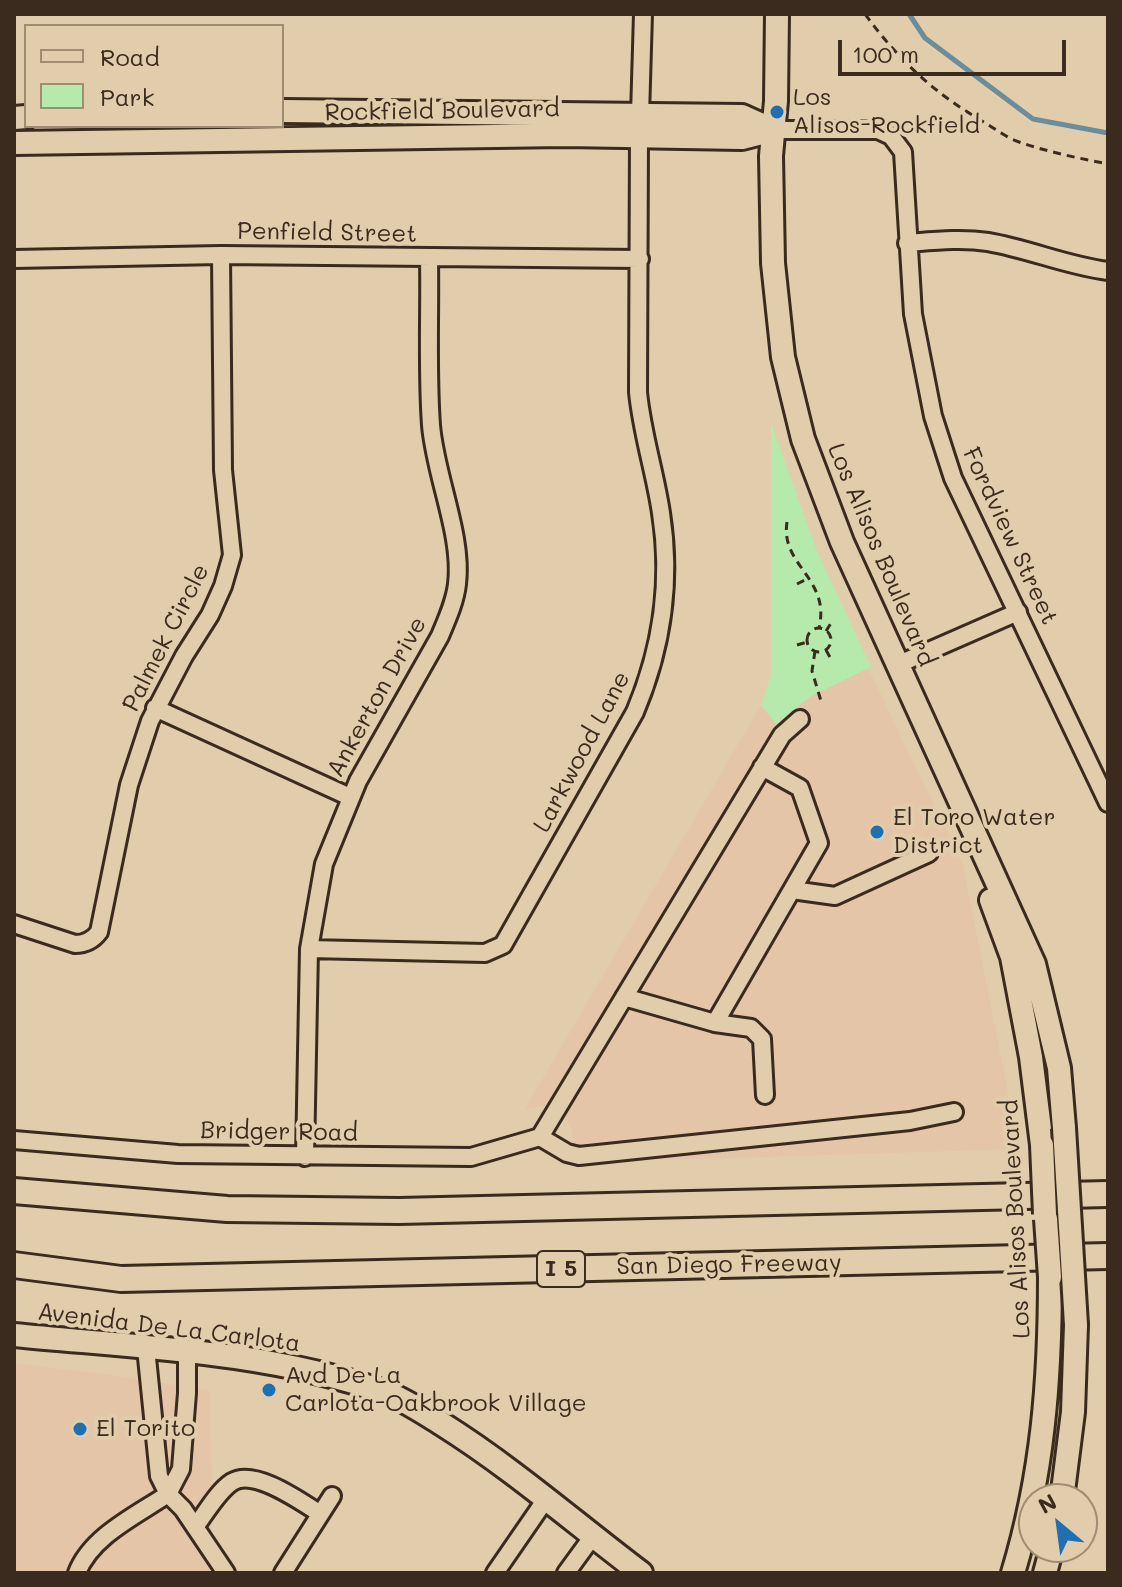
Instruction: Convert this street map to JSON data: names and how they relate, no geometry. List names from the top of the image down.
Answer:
{
  "streets": {
    "highway": ["San Diego Freeway", "I 5"],
    "main road": ["Rockfield Boulevard", "Los Alisos Boulevard", "Avenida De La Carlota"],
    "street": [
      "Penfield Street",
      "Fordview Street",
      "Palmek Circle",
      "Ankerton Drive",
      "Larkwood Lane",
      "Bridger Road"
    ]
  },
  "crossings": [
    ["Rockfield Boulevard", "Fordview Street"],
    ["Rockfield Boulevard", "Los Alisos Boulevard"],
    ["Rockfield Boulevard", "Larkwood Lane"],
    ["Penfield Street", "Palmek Circle"],
    ["Penfield Street", "Ankerton Drive"],
    ["Penfield Street", "Larkwood Lane"],
    ["Ankerton Drive", "Larkwood Lane"],
    ["Ankerton Drive", "Bridger Road"]
  ],
  "places": [
    "Los Alisos-Rockfield",
    "El Toro Water District",
    "Avd De La Carlota-Oakbrook Village",
    "El Torito"
  ],
  "legend": ["Road", "Park"],
  "scale_bar": "100 m",
  "north": "top left"
}
